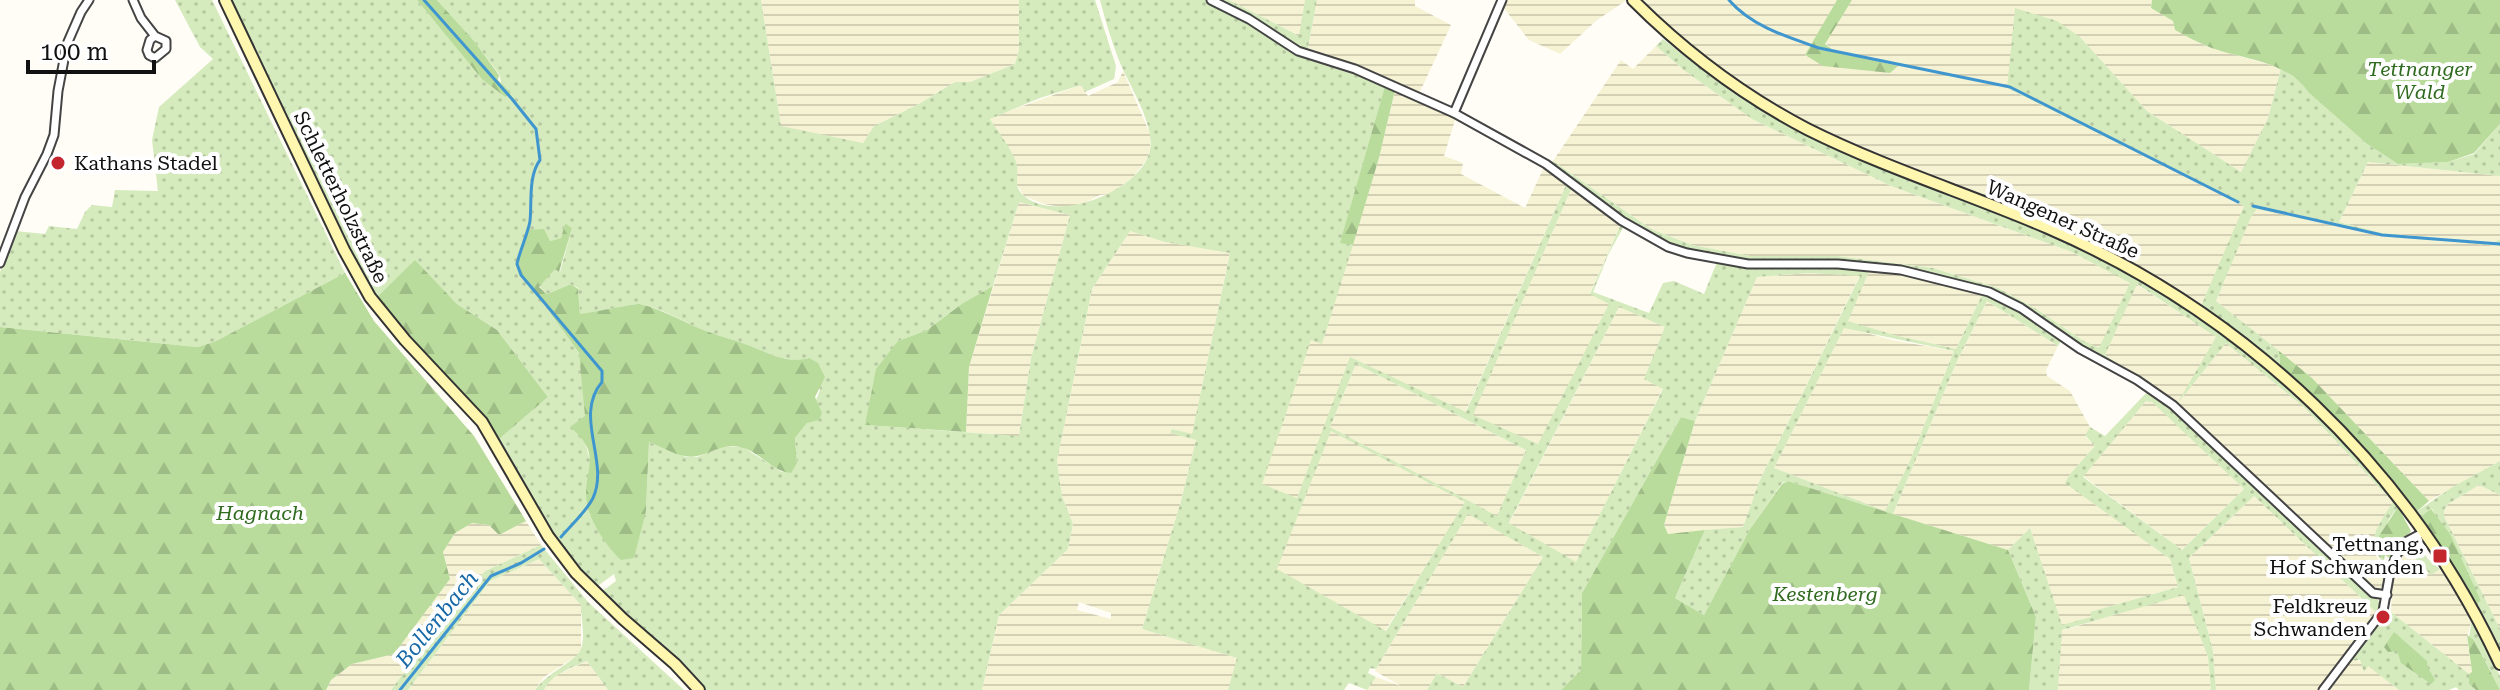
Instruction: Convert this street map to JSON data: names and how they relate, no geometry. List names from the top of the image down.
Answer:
{
  "streets": {
    "main road": ["Schletterholzstraße", "Wangener Straße"]
  },
  "water": ["Bollenbach"],
  "parks": ["Tettnanger Wald", "Hagnach", "Kestenberg"],
  "places": {
    "other": ["Kathans Stadel", "Feldkreuz Schwanden"],
    "transit": ["Tettnang, Hof Schwanden"]
  },
  "scale_bar": "100 m"
}
